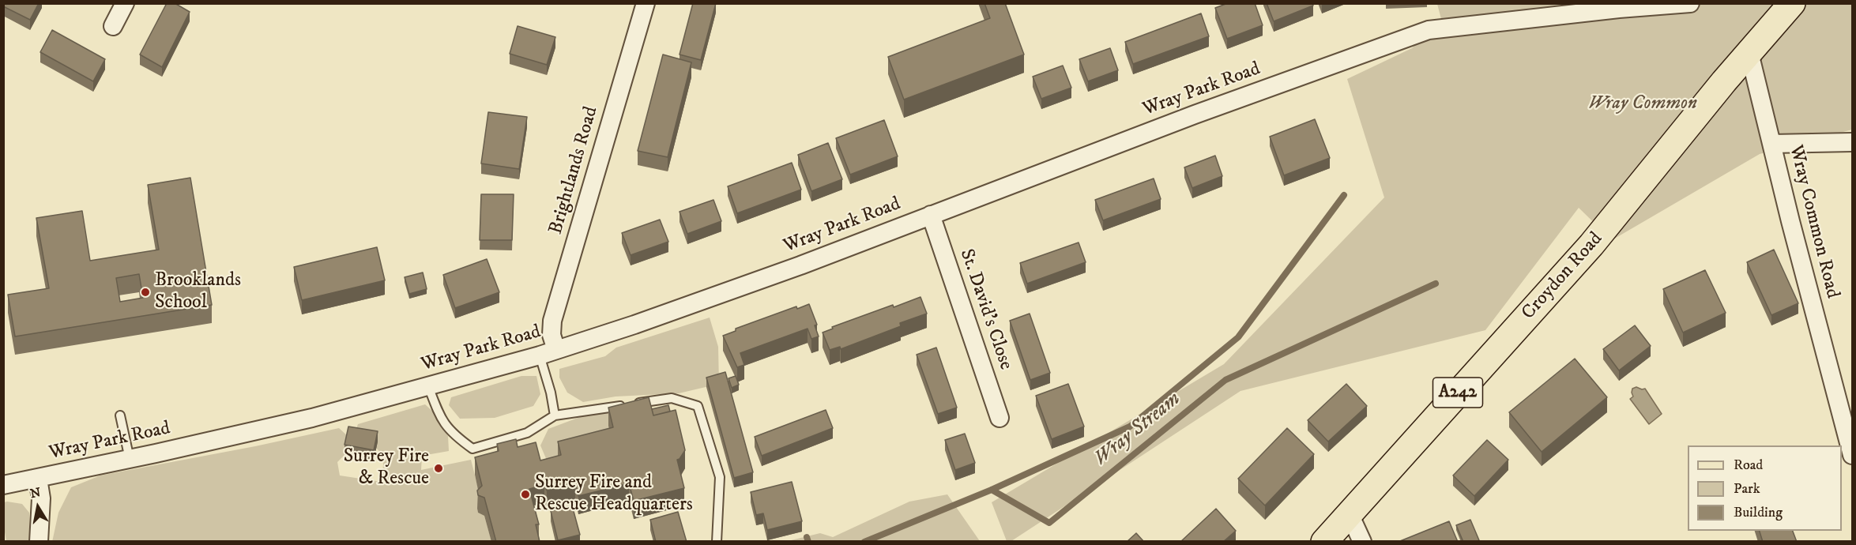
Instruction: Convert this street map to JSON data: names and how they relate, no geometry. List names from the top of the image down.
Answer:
{
  "streets": {
    "main road": ["Croydon Road", "A242"],
    "street": [
      "Wray Park Road",
      "Brightlands Road",
      "Wray Common Road",
      "St. David's Close"
    ]
  },
  "crossings": [
    ["Wray Park Road", "Brightlands Road"],
    ["Wray Park Road", "St. David's Close"],
    ["Wray Common Road", "Croydon Road"]
  ],
  "water": ["Wray Stream"],
  "parks": ["Wray Common"],
  "places": ["Brooklands School", "Surrey Fire & Rescue", "Surrey Fire and Rescue Headquarters"],
  "legend": ["Road", "Park", "Building"],
  "north": "top"
}
